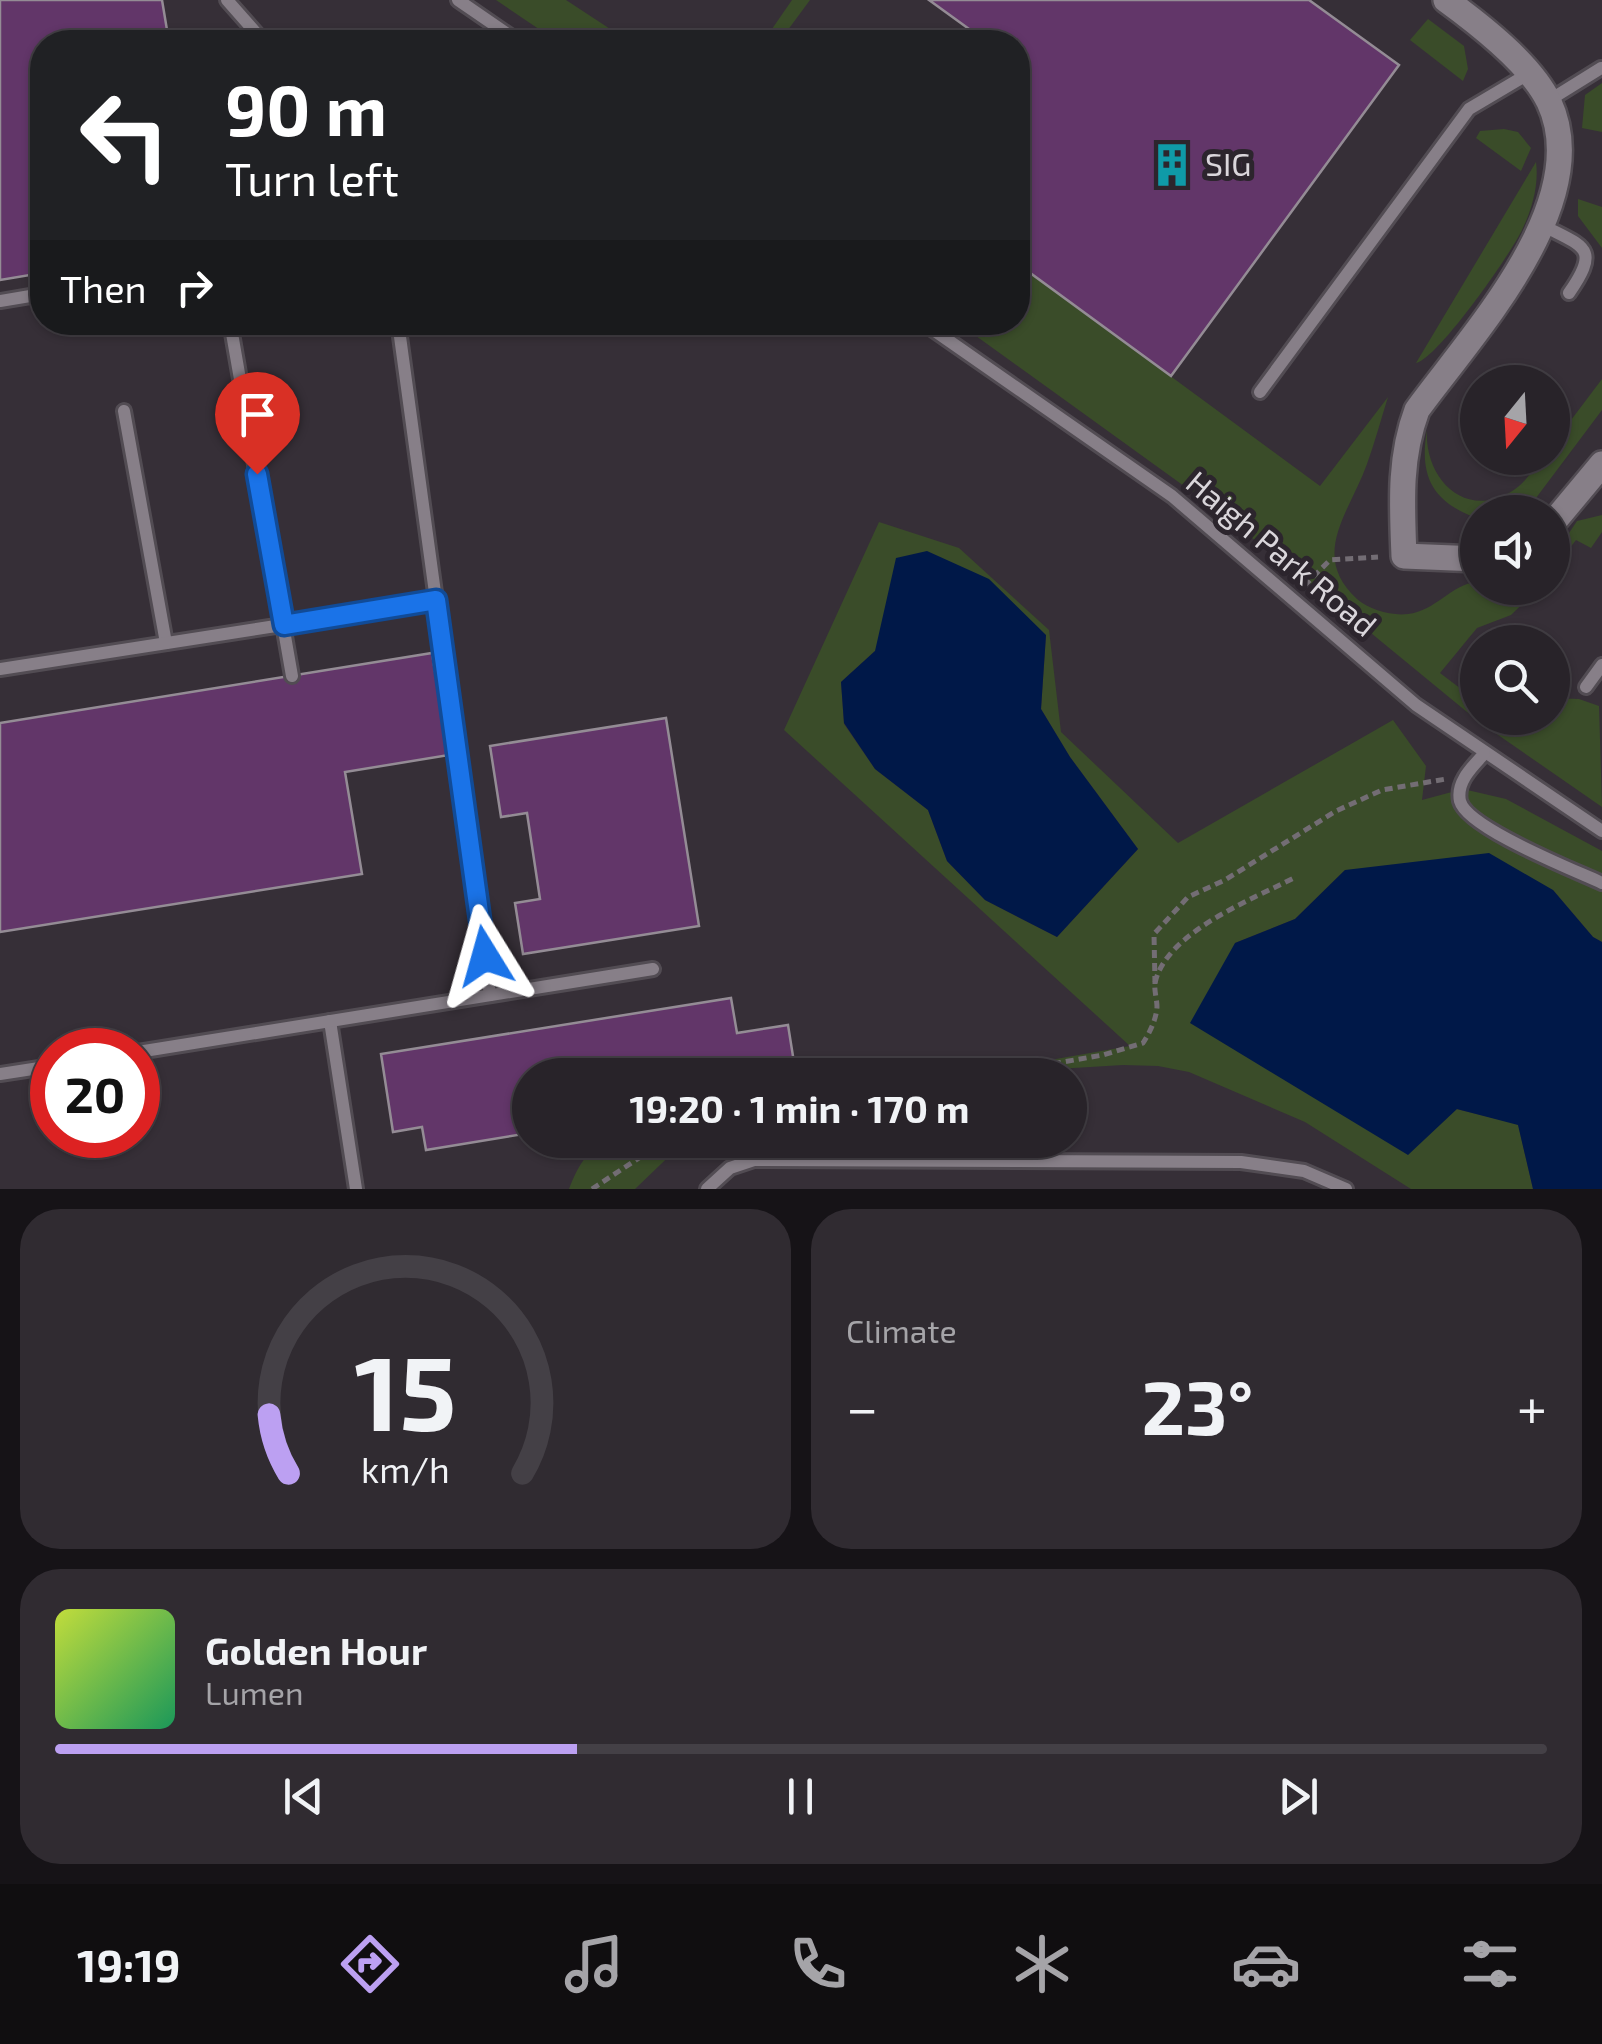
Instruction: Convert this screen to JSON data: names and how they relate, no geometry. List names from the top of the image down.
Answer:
{
  "streets": {
    "lane": ["Haigh Park Road"]
  },
  "places": {
    "building": ["SIG"]
  },
  "north": "bottom",
  "page": {
    "turn": ["90 m", "Turn left"],
    "then": "Then",
    "limit": "20",
    "trip": "19:20 · 1 min · 170 m",
    "tile": "Climate",
    "heat": ["−", "23°", "+"],
    "song": ["Golden Hour", "Lumen"],
    "tabs": "19:19",
    "gauge": ["15", "km/h"]
  }
}
